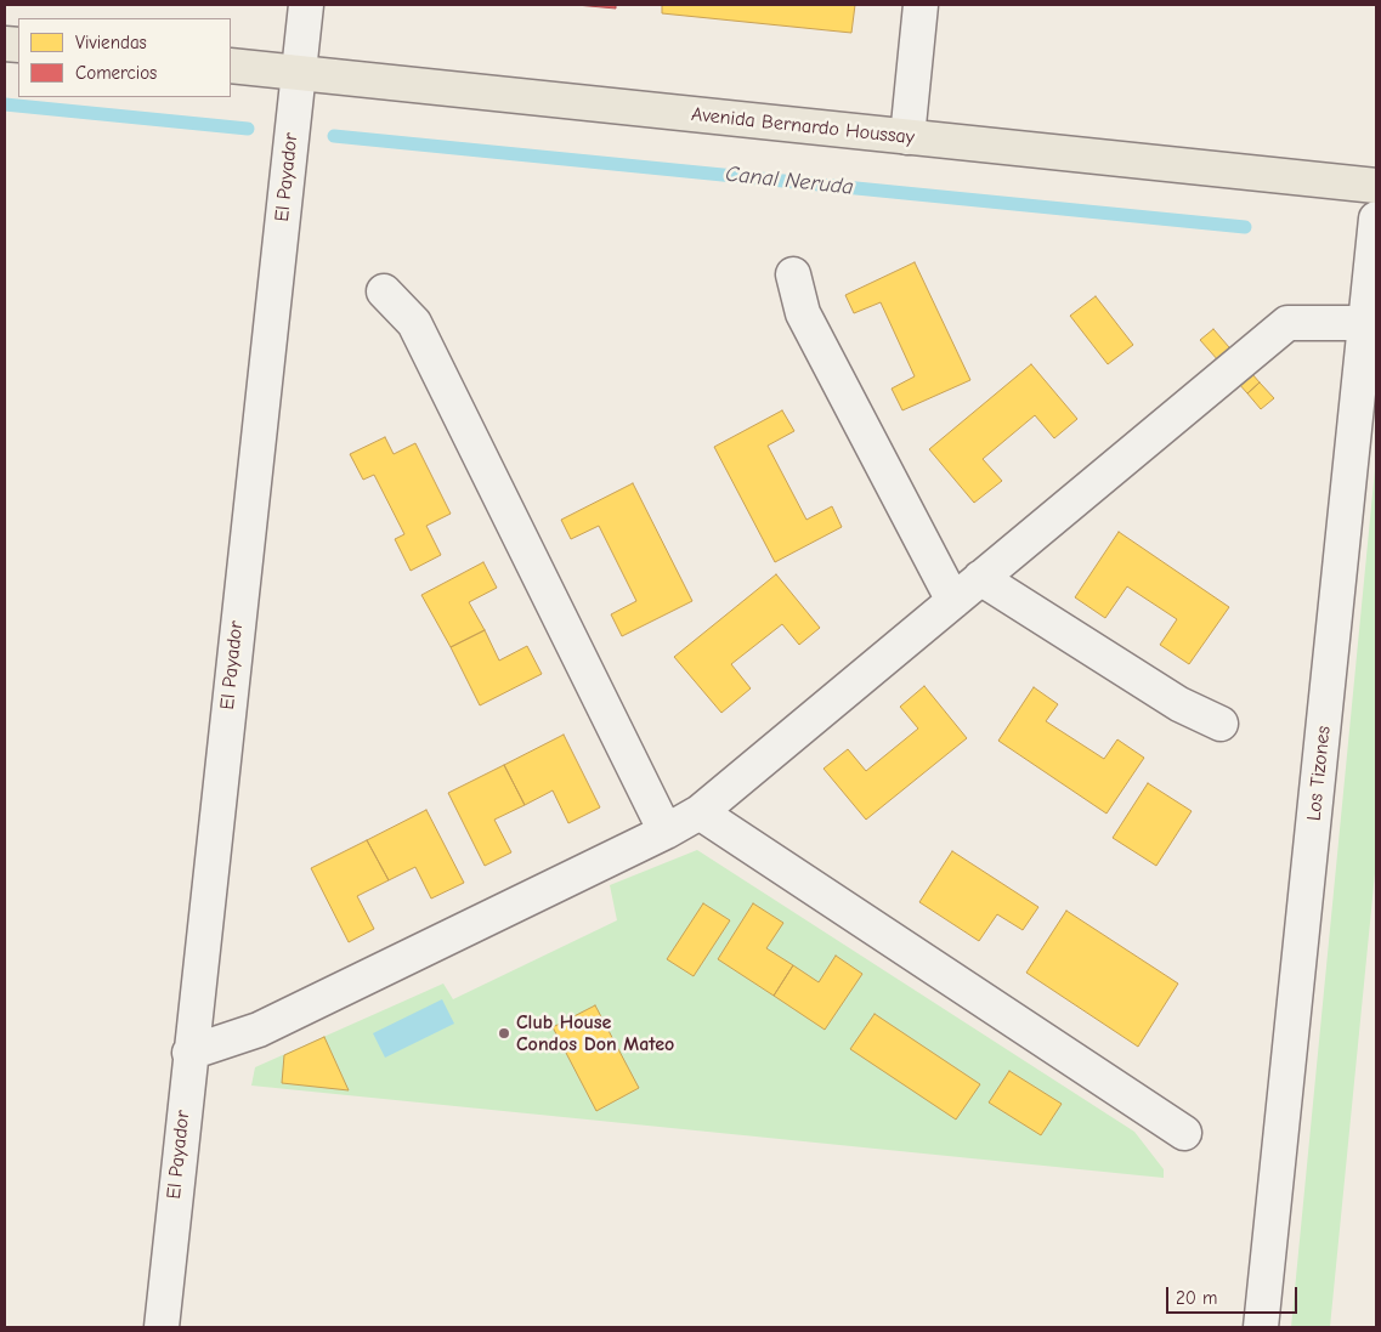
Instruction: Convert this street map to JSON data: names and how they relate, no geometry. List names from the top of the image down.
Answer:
{
  "streets": {
    "main road": ["Avenida Bernardo Houssay"],
    "street": ["El Payador", "Los Tizones"]
  },
  "crossings": [
    ["Avenida Bernardo Houssay", "El Payador"]
  ],
  "water": ["Canal Neruda"],
  "places": ["Club House Condos Don Mateo"],
  "legend": ["Viviendas", "Comercios"],
  "scale_bar": "20 m"
}
